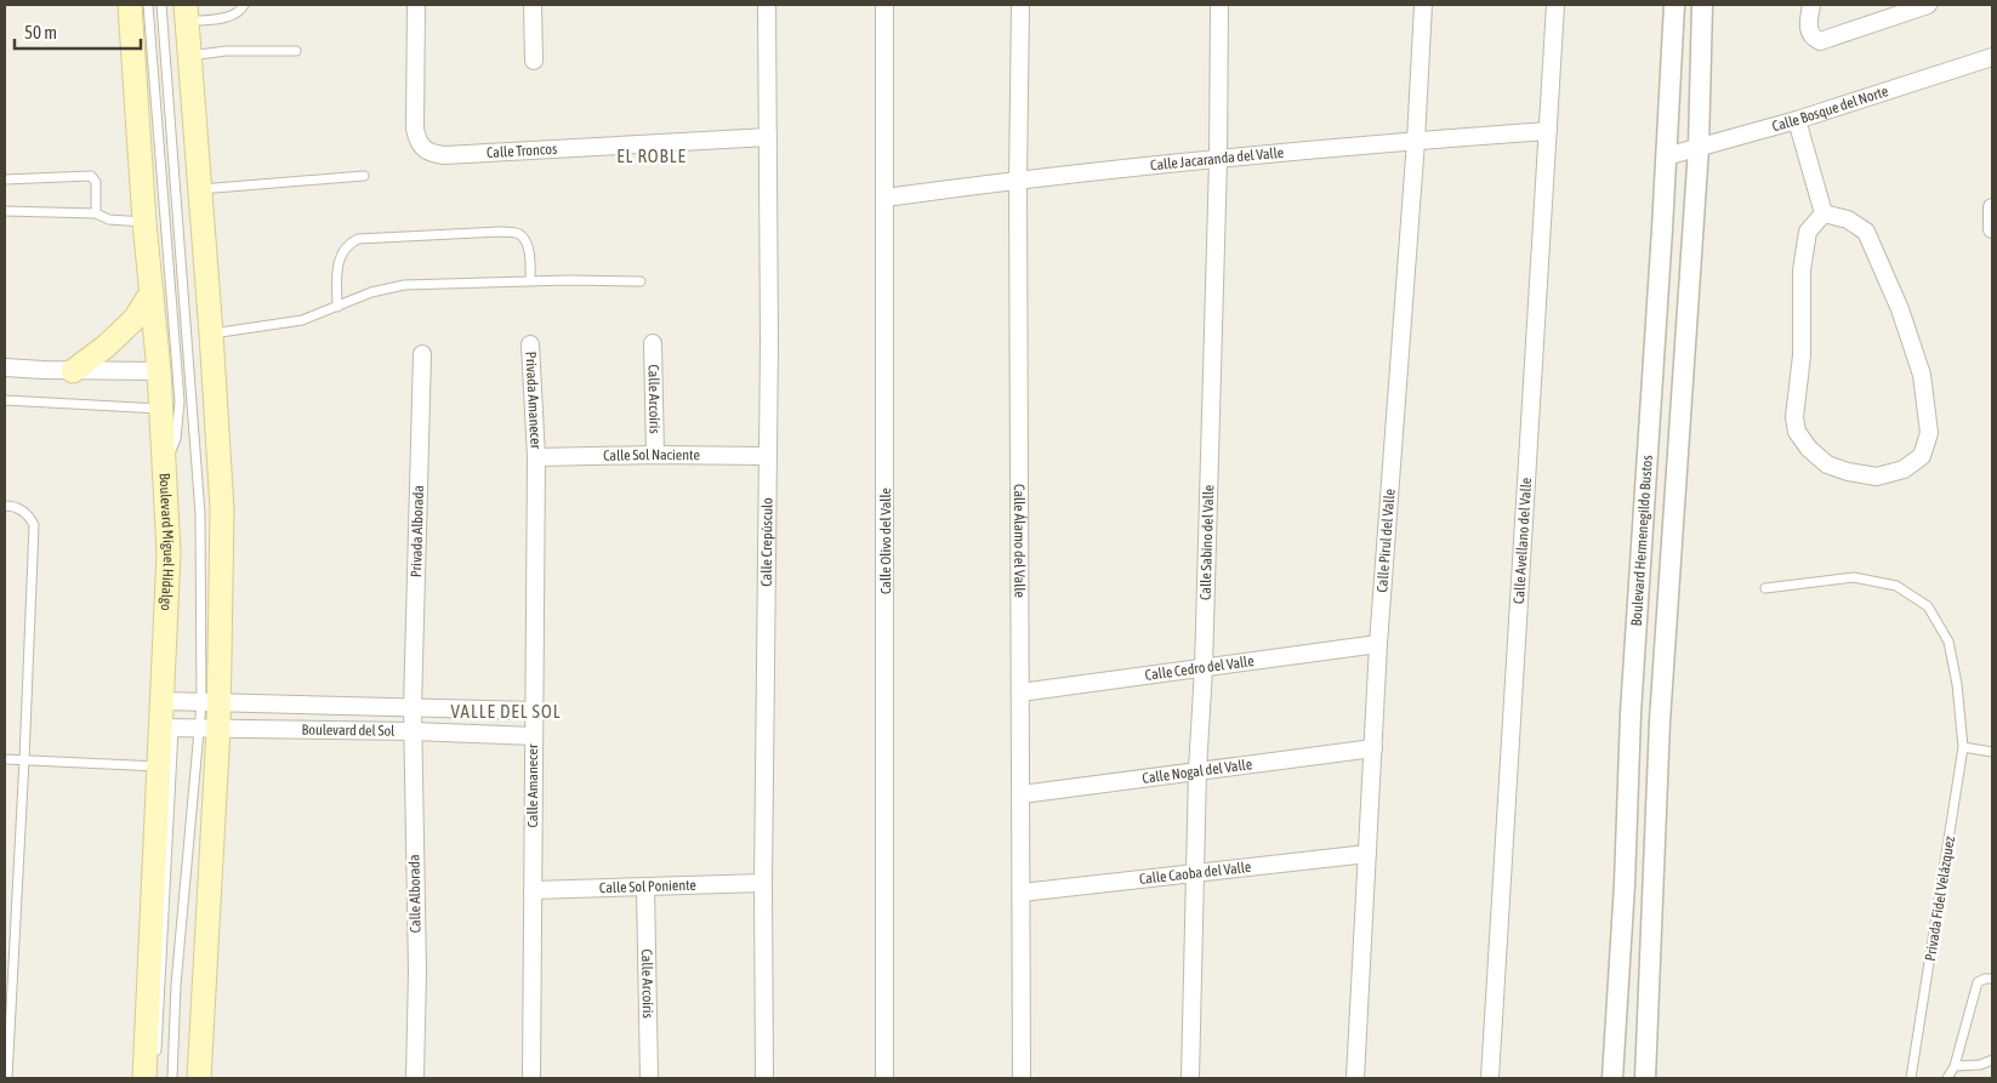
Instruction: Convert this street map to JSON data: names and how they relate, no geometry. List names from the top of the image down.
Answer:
{
  "streets": {
    "main road": ["Boulevard Miguel Hidalgo"],
    "street": [
      "Calle Bosque del Norte",
      "Calle Troncos",
      "Calle Jacaranda del Valle",
      "Calle Arcoíris",
      "Privada Amanecer",
      "Calle Sol Naciente",
      "Privada Alborada",
      "Calle Crepúsculo",
      "Calle Olivo del Valle",
      "Calle Álamo del Valle",
      "Calle Pirul del Valle",
      "Calle Avellano del Valle",
      "Boulevard Hermenegildo Bustos",
      "Calle Sabino del Valle",
      "Calle Cedro del Valle",
      "Boulevard del Sol",
      "Calle Nogal del Valle",
      "Calle Amanecer",
      "Calle Caoba del Valle",
      "Calle Sol Poniente",
      "Calle Alborada"
    ],
    "lane": ["Privada Fidel Velázquez"]
  },
  "crossings": [
    ["Calle Bosque del Norte", "Boulevard Hermenegildo Bustos"],
    ["Calle Troncos", "Calle Crepúsculo"],
    ["Calle Jacaranda del Valle", "Calle Olivo del Valle"],
    ["Calle Jacaranda del Valle", "Calle Álamo del Valle"],
    ["Calle Jacaranda del Valle", "Calle Pirul del Valle"],
    ["Calle Jacaranda del Valle", "Calle Avellano del Valle"],
    ["Calle Jacaranda del Valle", "Calle Sabino del Valle"],
    ["Calle Arcoíris", "Calle Sol Naciente"],
    ["Calle Arcoíris", "Calle Sol Poniente"],
    ["Privada Amanecer", "Calle Sol Naciente"],
    ["Privada Amanecer", "Calle Amanecer"],
    ["Calle Sol Naciente", "Calle Crepúsculo"],
    ["Calle Sol Naciente", "Calle Amanecer"],
    ["Privada Alborada", "Boulevard del Sol"],
    ["Privada Alborada", "Calle Alborada"],
    ["Boulevard Miguel Hidalgo", "Boulevard del Sol"],
    ["Calle Crepúsculo", "Calle Sol Poniente"],
    ["Calle Álamo del Valle", "Calle Cedro del Valle"],
    ["Calle Álamo del Valle", "Calle Nogal del Valle"],
    ["Calle Álamo del Valle", "Calle Caoba del Valle"],
    ["Calle Pirul del Valle", "Calle Cedro del Valle"],
    ["Calle Pirul del Valle", "Calle Nogal del Valle"],
    ["Calle Pirul del Valle", "Calle Caoba del Valle"],
    ["Calle Sabino del Valle", "Calle Cedro del Valle"],
    ["Calle Sabino del Valle", "Calle Nogal del Valle"],
    ["Calle Sabino del Valle", "Calle Caoba del Valle"],
    ["Boulevard del Sol", "Calle Amanecer"],
    ["Boulevard del Sol", "Calle Alborada"],
    ["Calle Amanecer", "Calle Sol Poniente"]
  ],
  "districts": ["EL ROBLE", "VALLE DEL SOL"],
  "scale_bar": "50 m"
}
